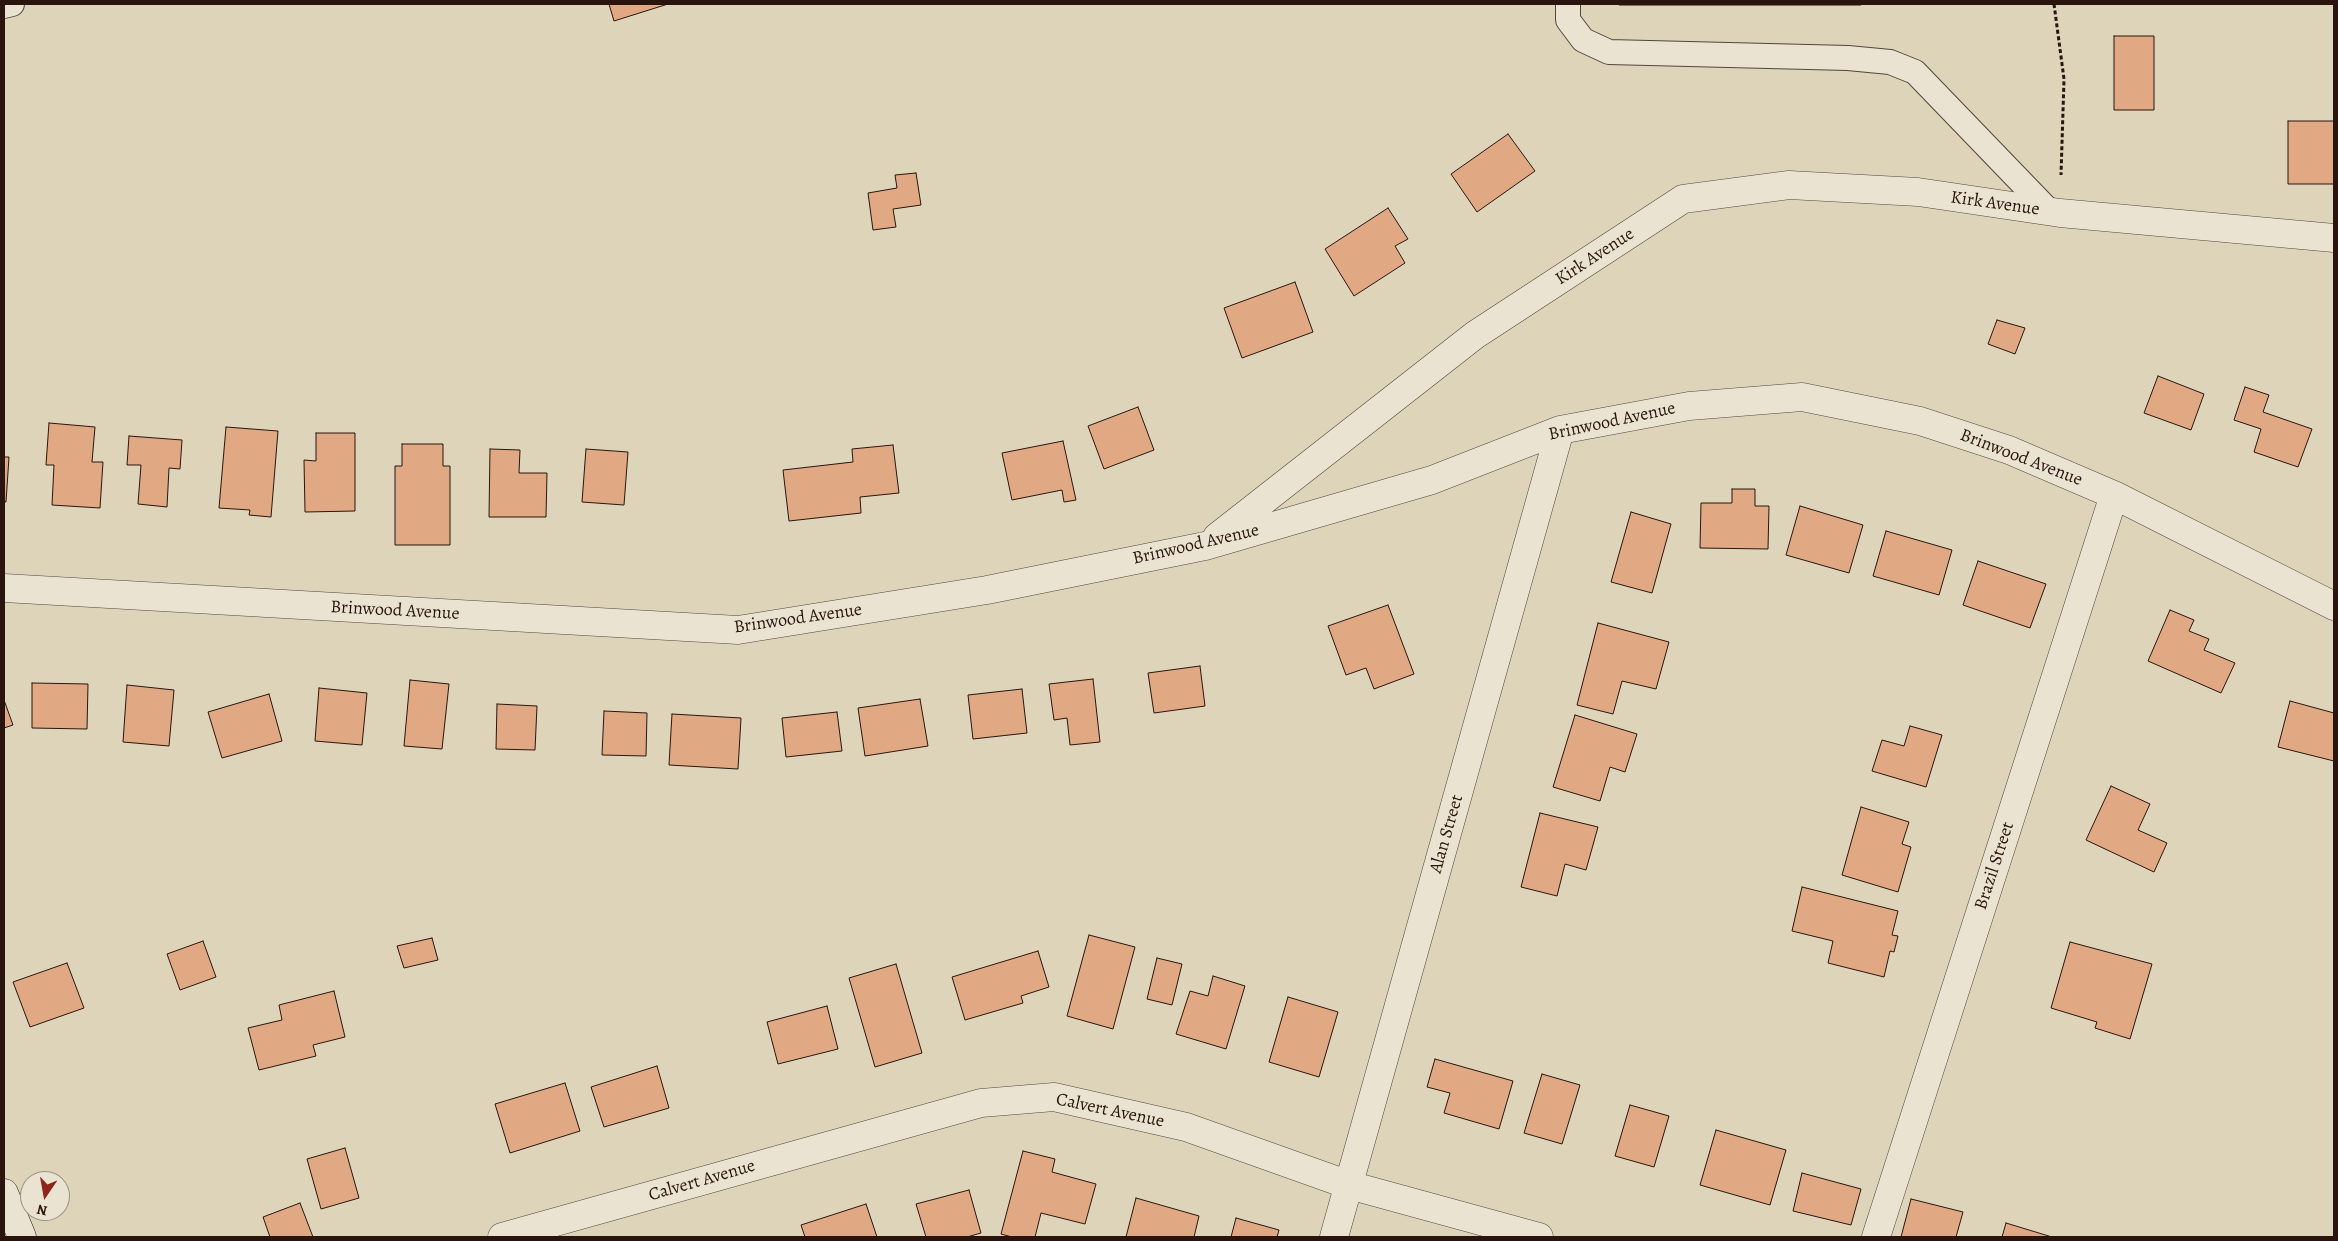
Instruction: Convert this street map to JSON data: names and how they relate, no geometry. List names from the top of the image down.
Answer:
{
  "streets": {
    "street": [
      "Kirk Avenue",
      "Brinwood Avenue",
      "Alan Street",
      "Brazil Street",
      "Calvert Avenue"
    ]
  },
  "crossings": [
    ["Kirk Avenue", "Brinwood Avenue"],
    ["Brinwood Avenue", "Alan Street"],
    ["Brinwood Avenue", "Brazil Street"],
    ["Alan Street", "Calvert Avenue"]
  ],
  "north": "bottom"
}
